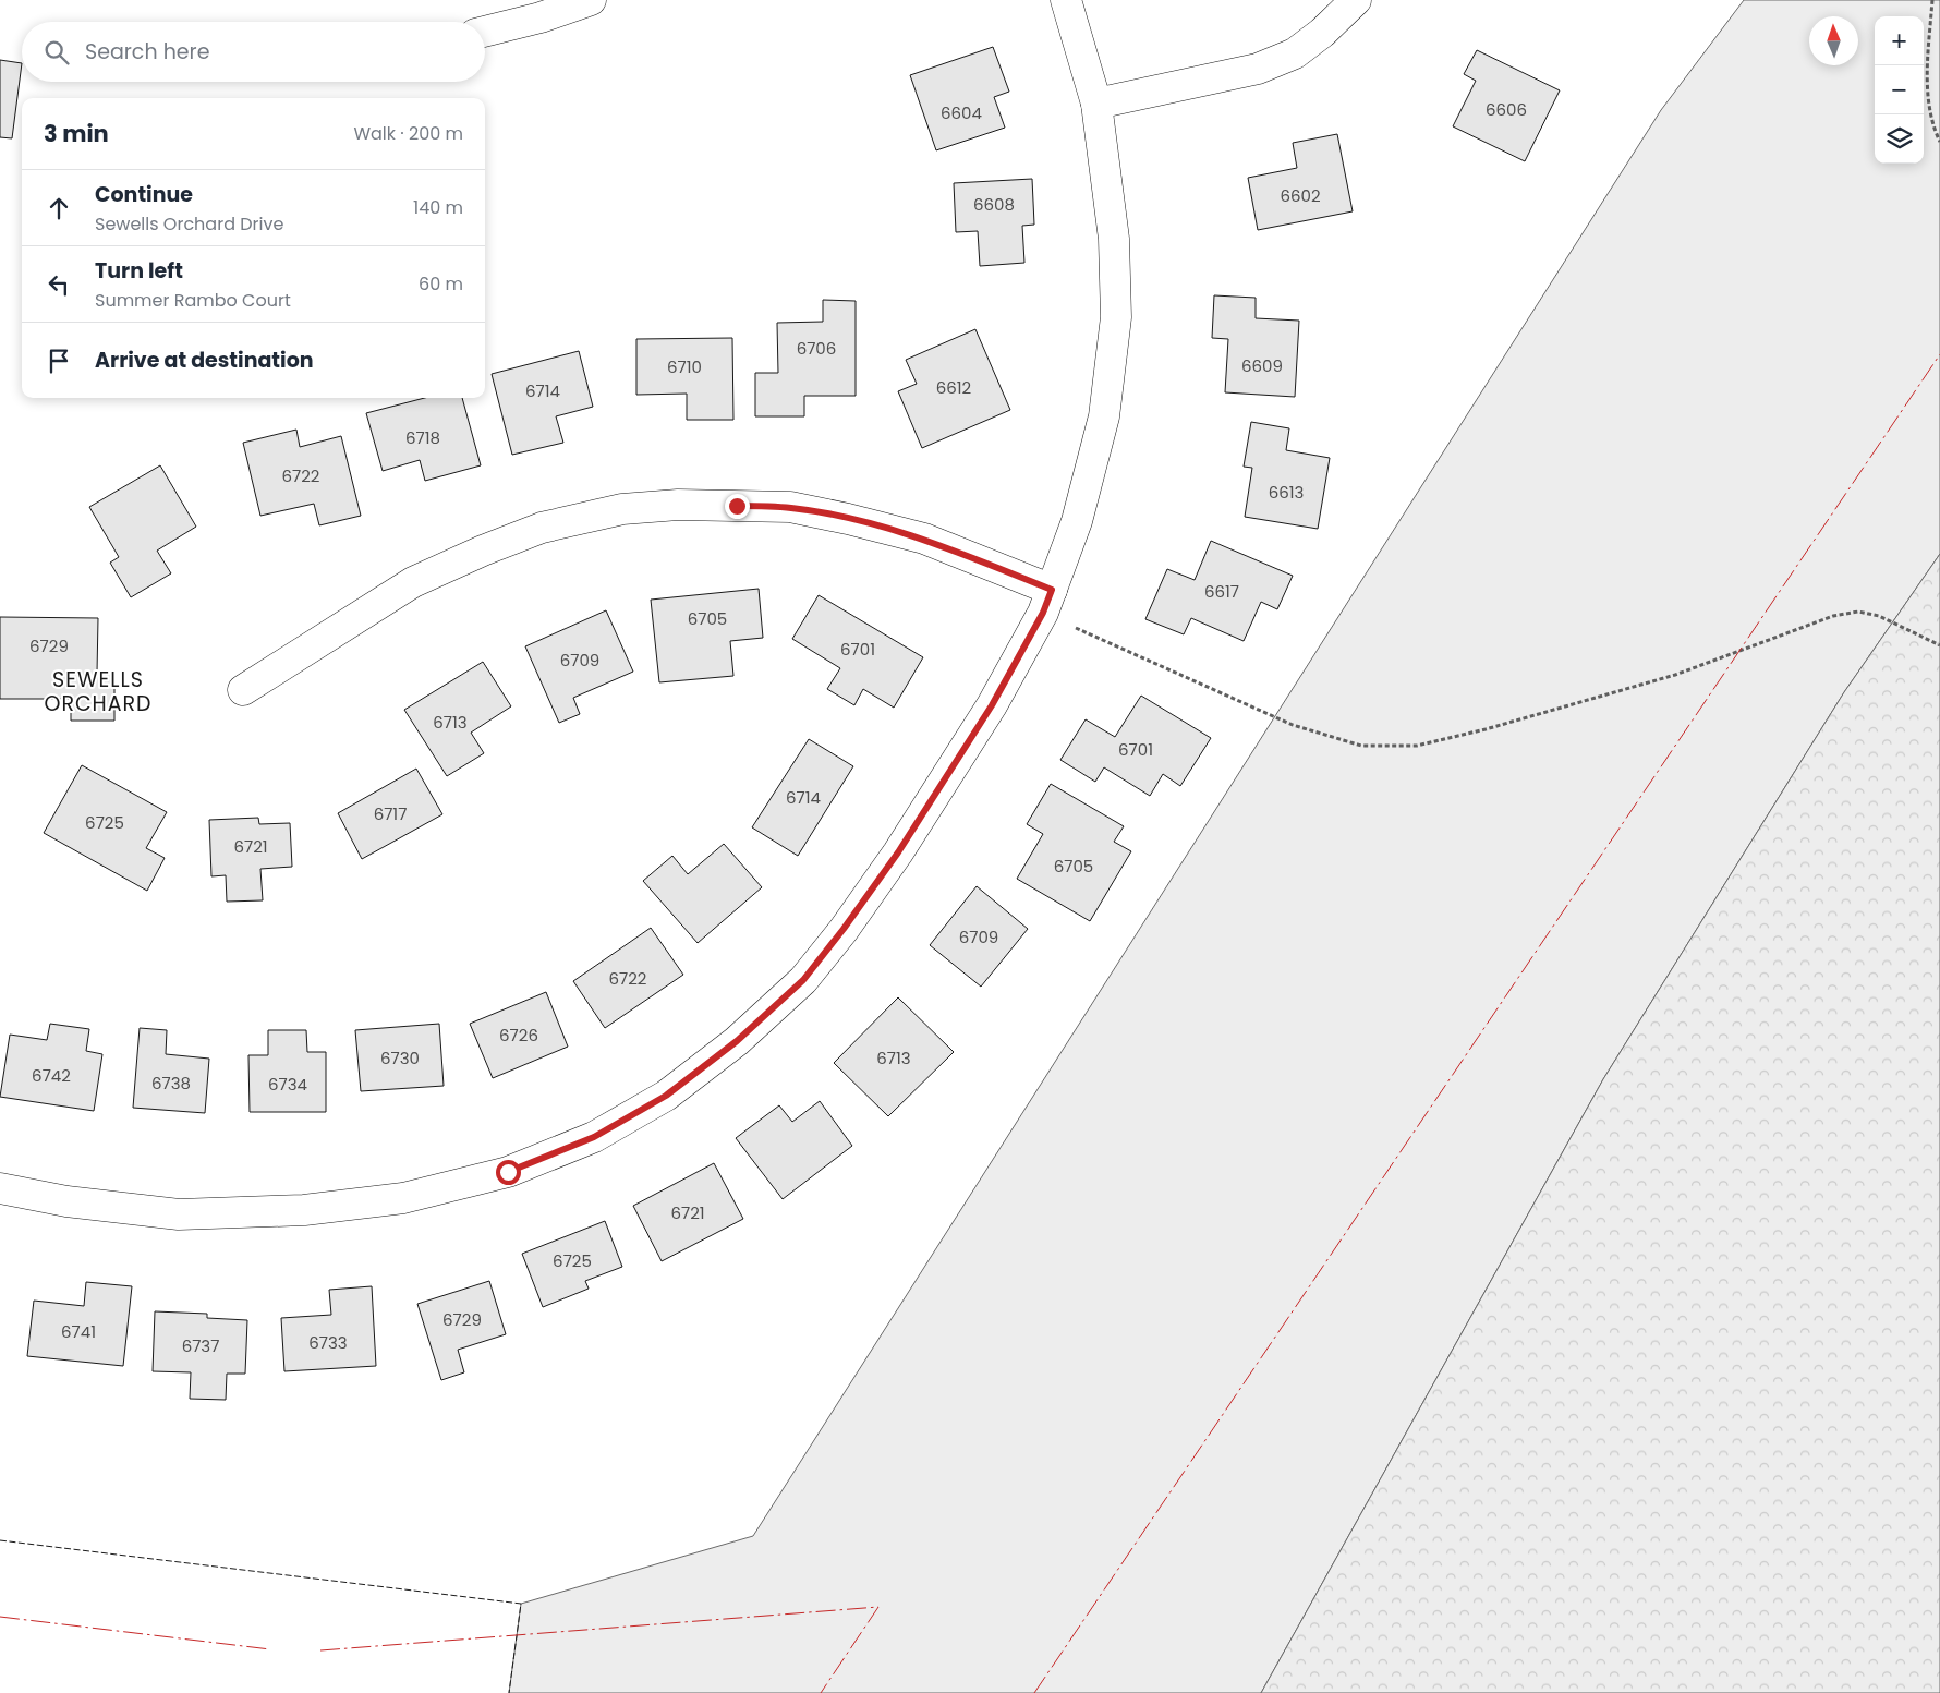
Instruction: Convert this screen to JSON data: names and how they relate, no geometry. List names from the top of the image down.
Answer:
{
  "districts": ["SEWELLS ORCHARD"],
  "house_numbers": [
    "6606",
    "6604",
    "6602",
    "6608",
    "6706",
    "6609",
    "6710",
    "6612",
    "6714",
    "6718",
    "6722",
    "6613",
    "6617",
    "6705",
    "6729",
    "6701",
    "6709",
    "6713",
    "6701",
    "6714",
    "6717",
    "6725",
    "6721",
    "6705",
    "6709",
    "6722",
    "6726",
    "6730",
    "6713",
    "6742",
    "6738",
    "6734",
    "6721",
    "6725",
    "6729",
    "6741",
    "6733",
    "6737"
  ],
  "north": "top",
  "page": {
    "map_buttons": ["+", "−"],
    "search": "Search here",
    "heading": ["3 min", "Walk · 200 m"],
    "list": [
      ["Continue", "Sewells Orchard Drive", "140 m"],
      ["Turn left", "Summer Rambo Court", "60 m"],
      "Arrive at destination"
    ]
  }
}
